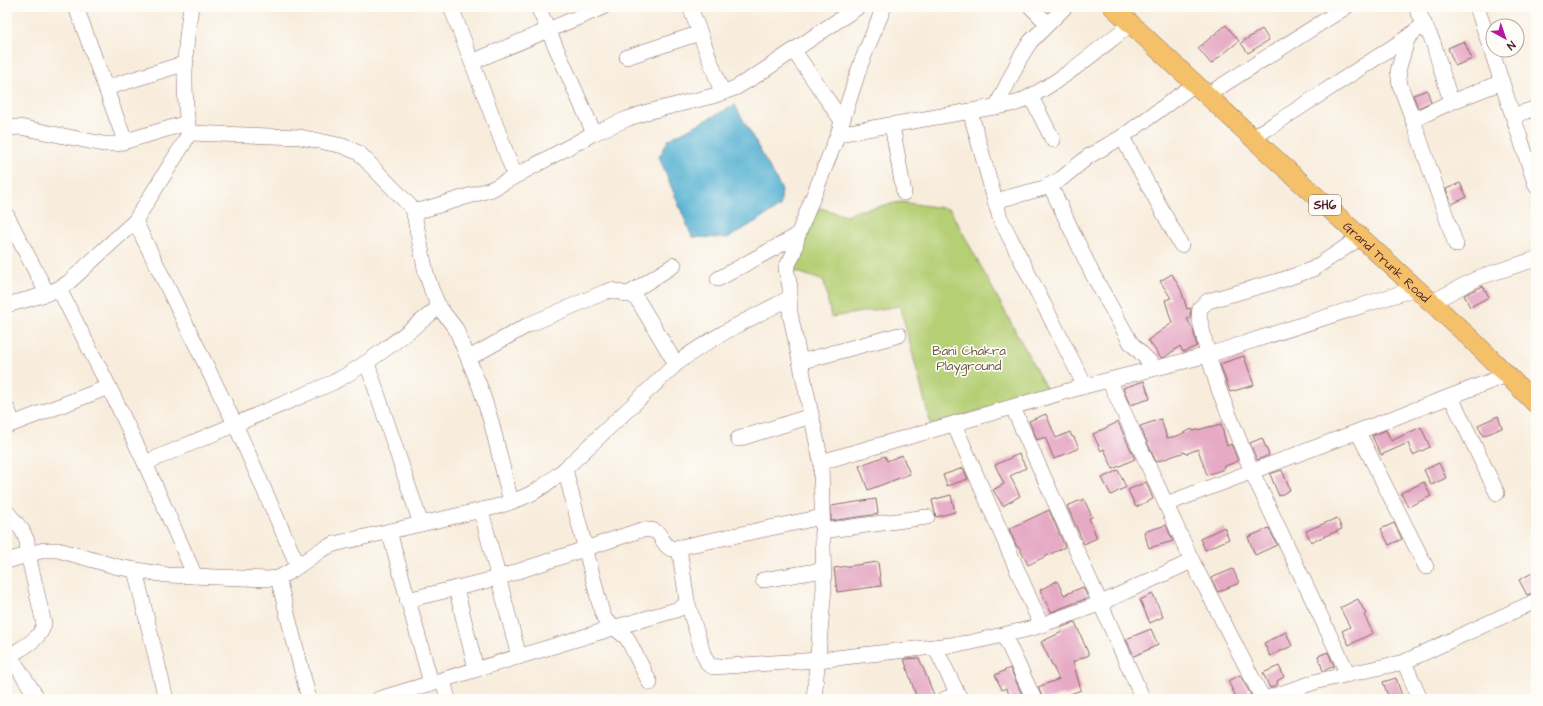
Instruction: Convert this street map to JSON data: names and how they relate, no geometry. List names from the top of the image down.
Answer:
{
  "streets": {
    "main road": ["SH6", "Grand Trunk Road"]
  },
  "parks": ["Bani Chakra Playground"],
  "north": "bottom right"
}
